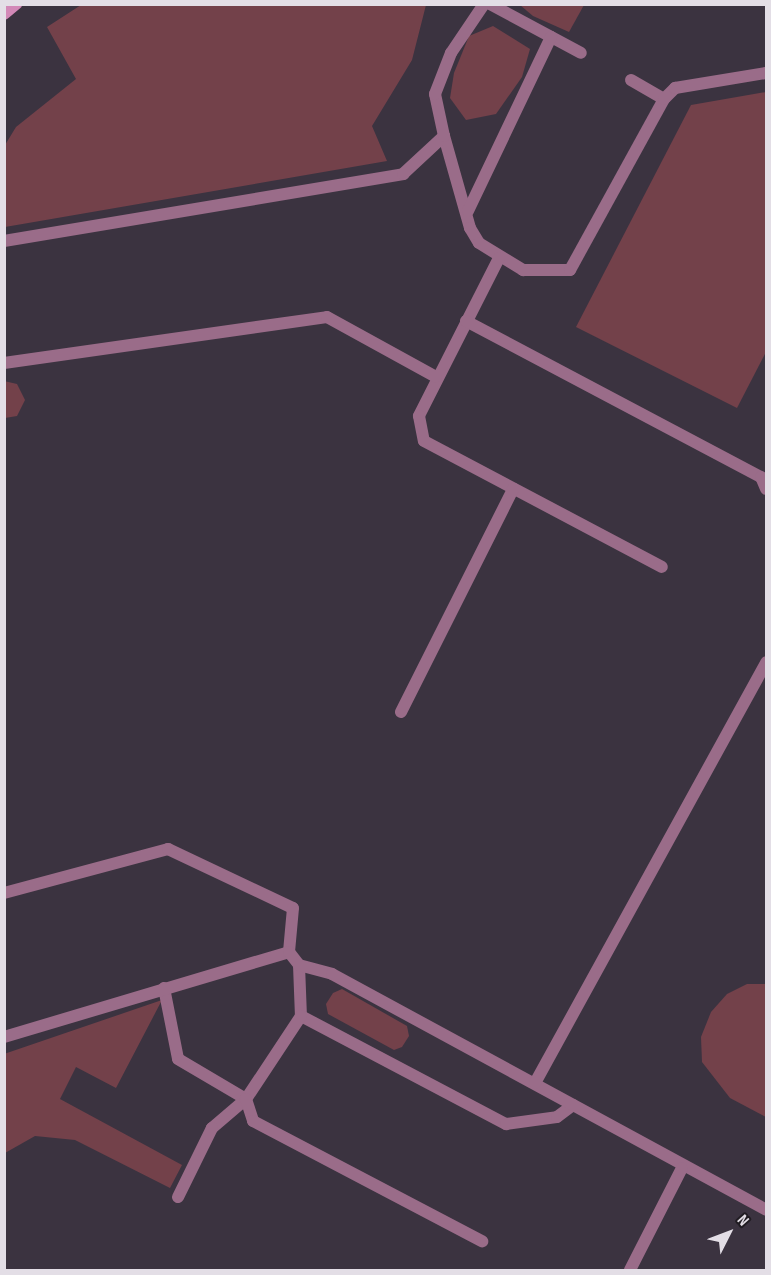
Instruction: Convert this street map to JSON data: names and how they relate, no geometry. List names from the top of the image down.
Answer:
{
  "north": "top right"
}
